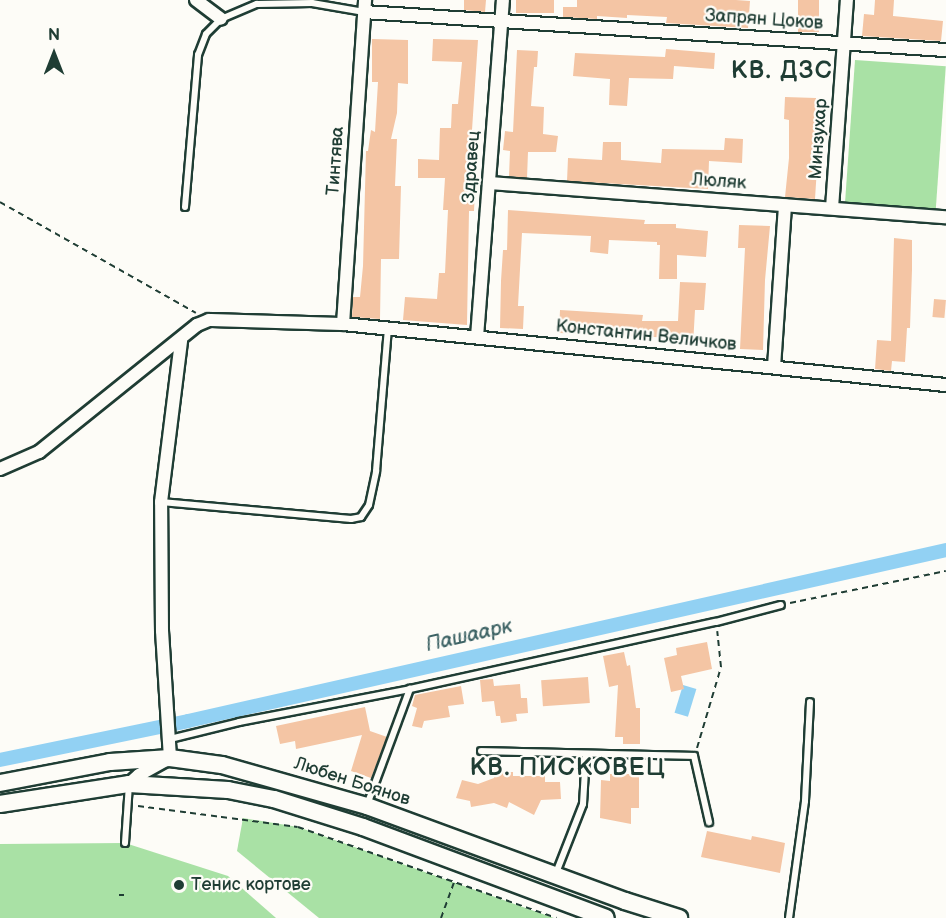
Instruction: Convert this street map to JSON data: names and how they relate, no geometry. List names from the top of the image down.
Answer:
{
  "streets": {
    "street": [
      "Запрян Цоков",
      "Минзухар",
      "Тинтява",
      "Здравец",
      "Люляк",
      "Константин Величков",
      "Любен Боянов"
    ]
  },
  "crossings": [
    ["Запрян Цоков", "Минзухар"],
    ["Запрян Цоков", "Тинтява"],
    ["Запрян Цоков", "Здравец"],
    ["Минзухар", "Люляк"],
    ["Тинтява", "Константин Величков"],
    ["Здравец", "Люляк"],
    ["Здравец", "Константин Величков"]
  ],
  "districts": ["КВ. ДЗС", "КВ. ПИСКОВЕЦ"],
  "water": ["Пашаарк"],
  "places": ["Тенис кортове"],
  "north": "top"
}
